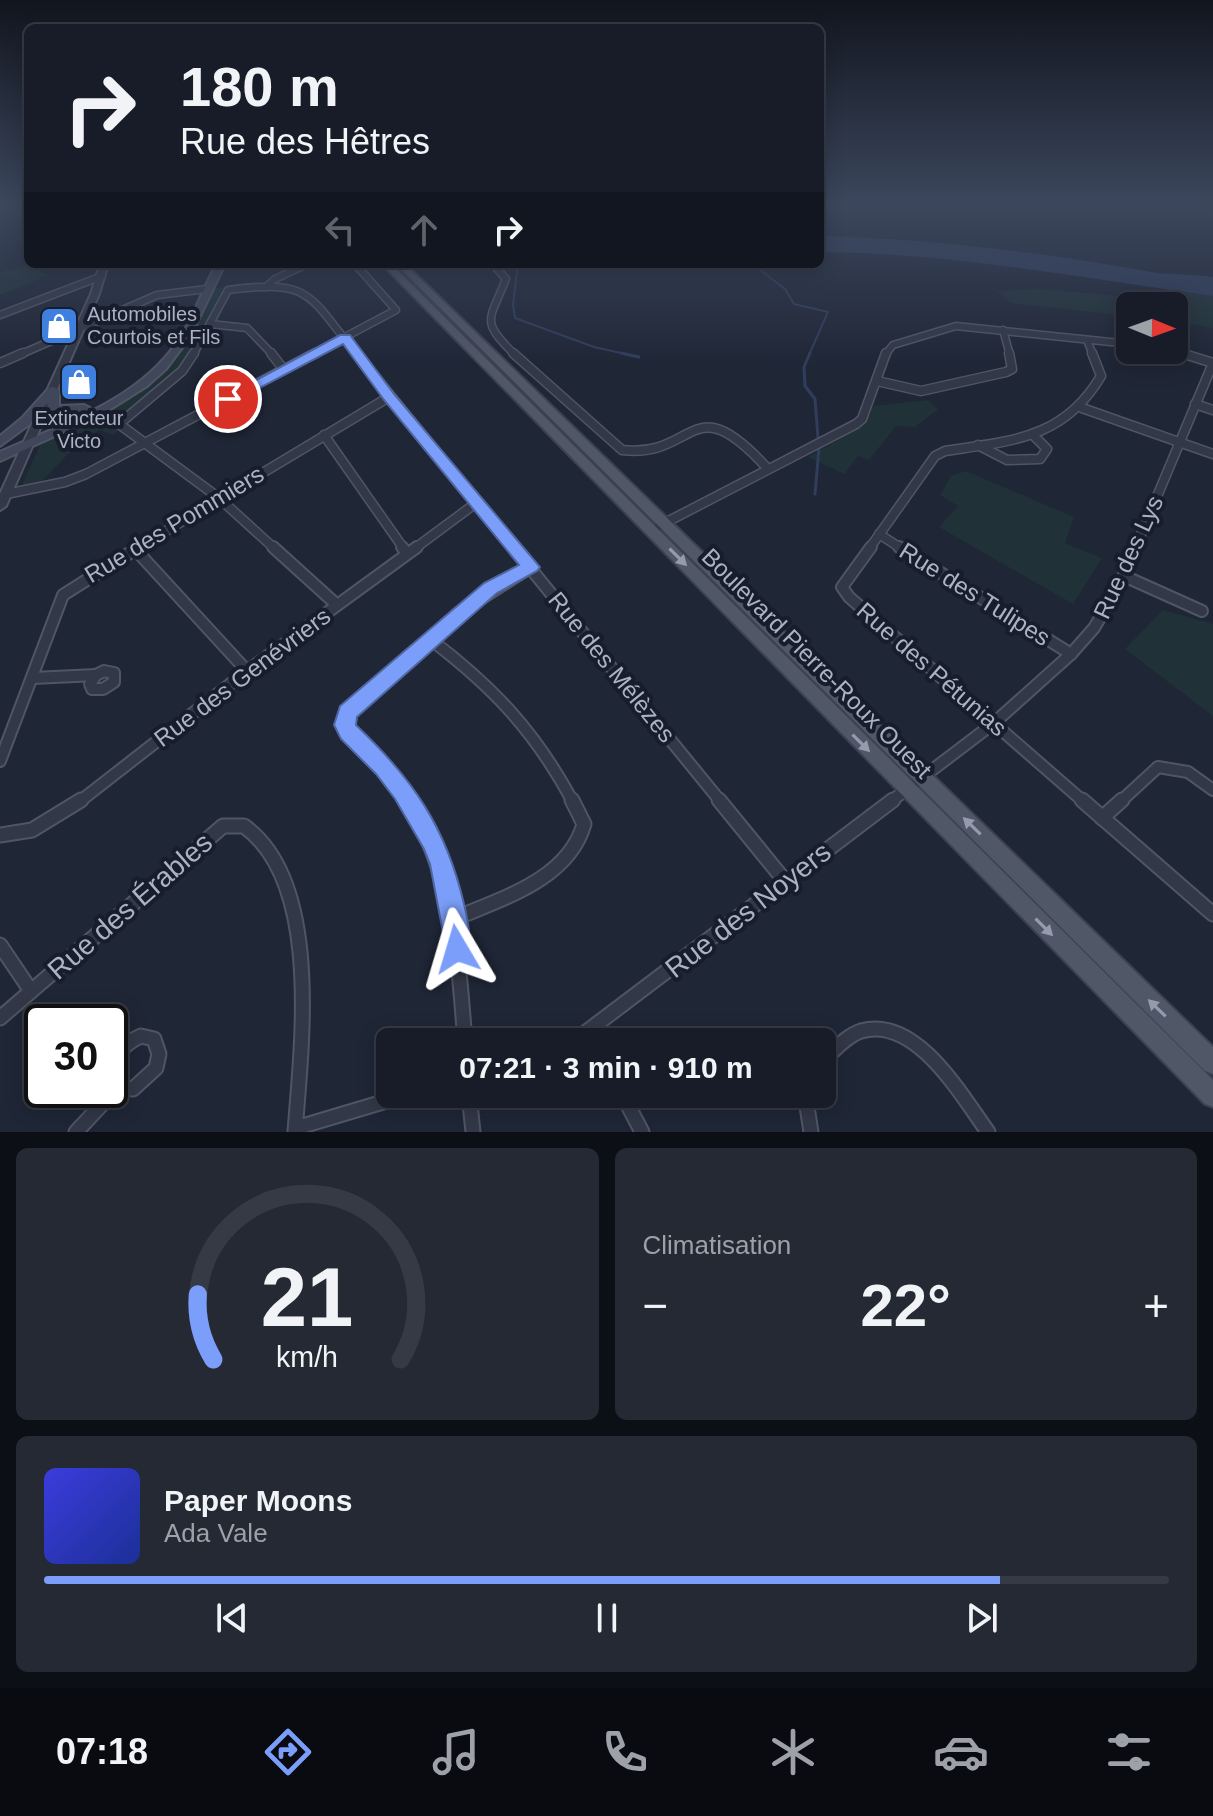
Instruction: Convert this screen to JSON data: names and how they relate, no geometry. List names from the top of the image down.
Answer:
{
  "streets": {
    "main road": ["Boulevard Pierre-Roux Ouest"],
    "street": [
      "Rue des Pommiers",
      "Rue des Lys",
      "Rue des Tulipes",
      "Rue des Mélèzes",
      "Rue des Pétunias",
      "Rue des Genévriers",
      "Rue des Érables",
      "Rue des Noyers"
    ]
  },
  "crossings": [
    ["Rue des Pommiers", "Rue des Mélèzes"],
    ["Rue des Lys", "Rue des Tulipes"],
    ["Rue des Lys", "Boulevard Pierre-Roux Ouest"],
    ["Rue des Lys", "Rue des Pétunias"],
    ["Rue des Lys", "Rue des Noyers"],
    ["Rue des Tulipes", "Rue des Pétunias"],
    ["Boulevard Pierre-Roux Ouest", "Rue des Noyers"],
    ["Rue des Mélèzes", "Rue des Genévriers"],
    ["Rue des Mélèzes", "Rue des Noyers"]
  ],
  "places": {
    "shop": ["Automobiles Courtois et Fils", "Extincteur Victo"]
  },
  "north": "right",
  "page": {
    "turn": ["180 m", "Rue des Hêtres"],
    "limit": "30",
    "trip": "07:21 · 3 min · 910 m",
    "tile": "Climatisation",
    "heat": ["−", "22°", "+"],
    "song": ["Paper Moons", "Ada Vale"],
    "tabs": "07:18",
    "gauge": ["21", "km/h"]
  }
}
